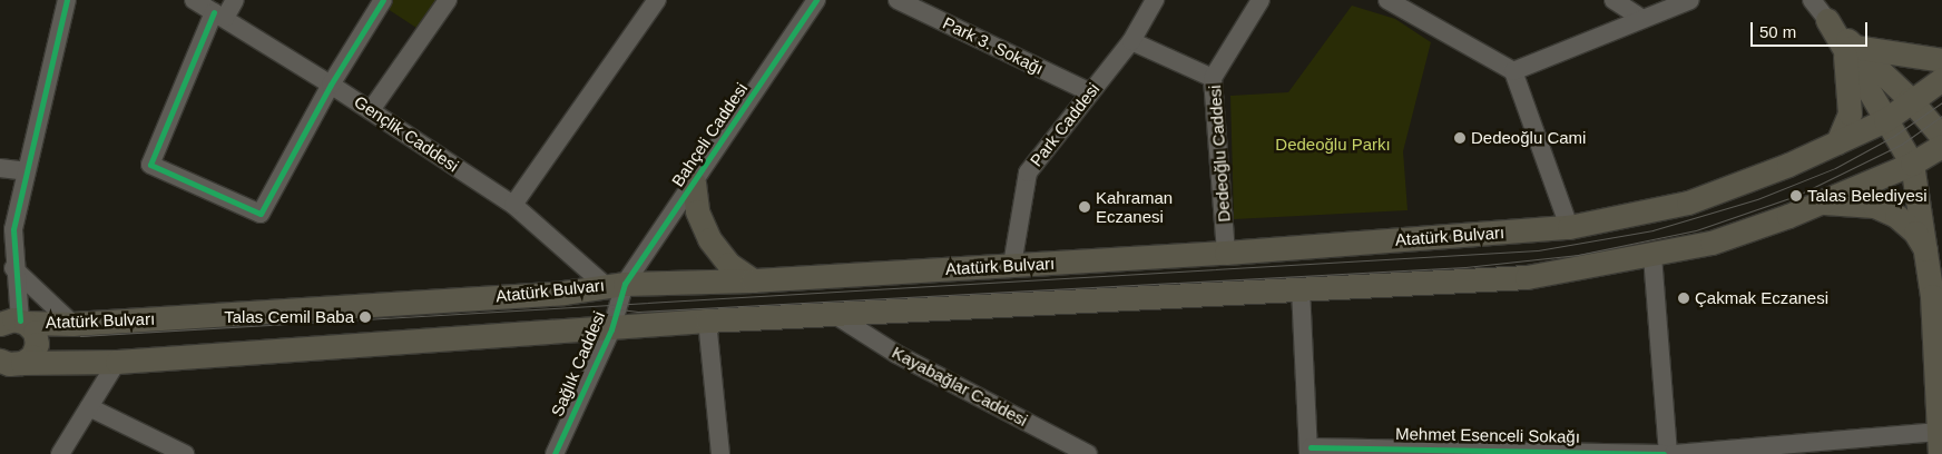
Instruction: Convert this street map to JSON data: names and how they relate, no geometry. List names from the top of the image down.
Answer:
{
  "streets": {
    "main road": ["Atatürk Bulvarı"],
    "street": [
      "Park 3. Sokağı",
      "Park Caddesi",
      "Gençlik Caddesi",
      "Bahçeli Caddesi",
      "Dedeoğlu Caddesi",
      "Sağlık Caddesi",
      "Kayabağlar Caddesi",
      "Mehmet Esenceli Sokağı"
    ]
  },
  "crossings": [
    ["Park 3. Sokağı", "Park Caddesi"],
    ["Park Caddesi", "Atatürk Bulvarı"],
    ["Gençlik Caddesi", "Bahçeli Caddesi"],
    ["Gençlik Caddesi", "Atatürk Bulvarı"],
    ["Gençlik Caddesi", "Sağlık Caddesi"],
    ["Bahçeli Caddesi", "Atatürk Bulvarı"],
    ["Bahçeli Caddesi", "Sağlık Caddesi"],
    ["Dedeoğlu Caddesi", "Atatürk Bulvarı"],
    ["Atatürk Bulvarı", "Sağlık Caddesi"]
  ],
  "parks": ["Dedeoğlu Parkı"],
  "places": [
    "Dedeoğlu Cami",
    "Talas Belediyesi",
    "Kahraman Eczanesi",
    "Çakmak Eczanesi",
    "Talas Cemil Baba"
  ],
  "scale_bar": "50 m"
}
